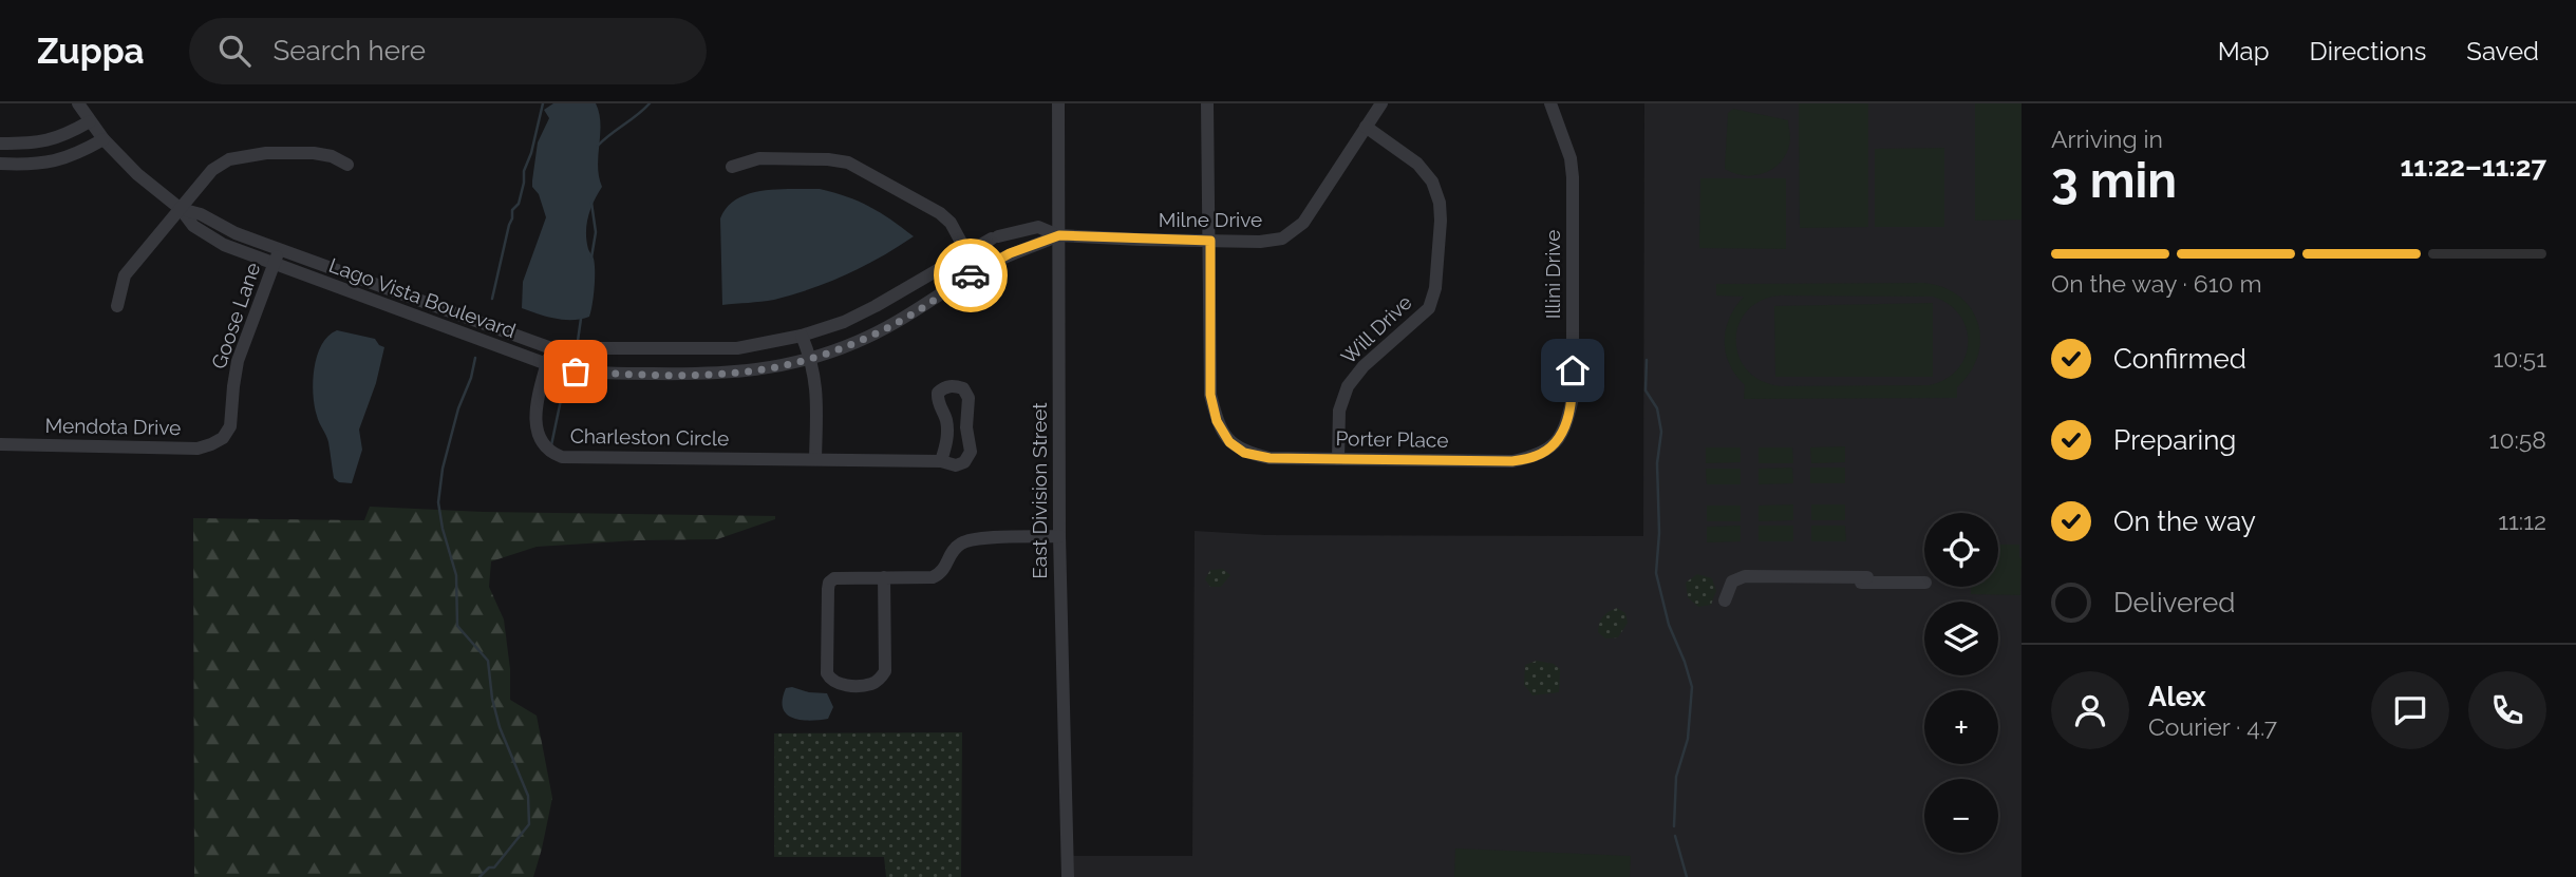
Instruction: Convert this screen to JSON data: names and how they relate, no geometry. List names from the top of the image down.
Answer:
{
  "streets": {
    "street": [
      "Milne Drive",
      "Illini Drive",
      "Lago Vista Boulevard",
      "Goose Lane",
      "Will Drive",
      "Mendota Drive",
      "Charleston Circle",
      "Porter Place",
      "East Division Street"
    ]
  },
  "crossings": [
    ["Milne Drive", "Lago Vista Boulevard"],
    ["Milne Drive", "Will Drive"],
    ["Milne Drive", "Porter Place"],
    ["Milne Drive", "East Division Street"],
    ["Illini Drive", "Porter Place"],
    ["Lago Vista Boulevard", "Goose Lane"],
    ["Lago Vista Boulevard", "Charleston Circle"],
    ["Lago Vista Boulevard", "East Division Street"],
    ["Goose Lane", "Mendota Drive"],
    ["Will Drive", "Porter Place"]
  ],
  "page": {
    "header": "Zuppa",
    "search": "Search here",
    "nav": ["Map", "Directions", "Saved"],
    "heading": ["3 min", "Arriving in", "11:22–11:27"],
    "panel": ["Alex", "Courier · 4.7"],
    "bar": "On the way · 610 m",
    "list": [
      ["Confirmed", "10:51"],
      ["Preparing", "10:58"],
      ["On the way", "11:12"],
      "Delivered"
    ],
    "map_buttons": ["+", "−"]
  }
}
